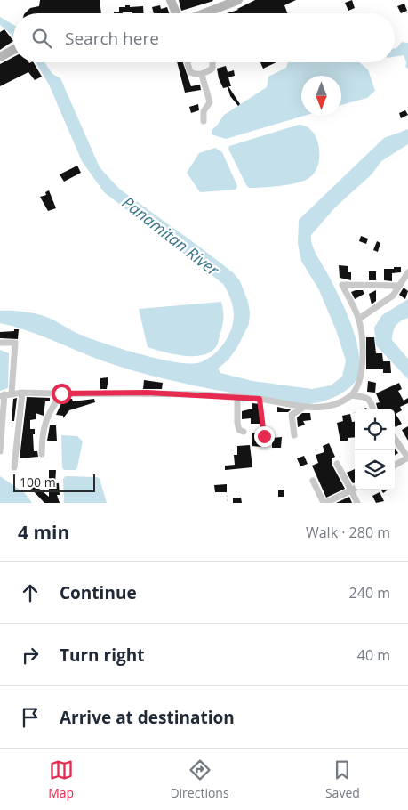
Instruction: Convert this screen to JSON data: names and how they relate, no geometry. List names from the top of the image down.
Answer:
{
  "water": ["Panamitan River"],
  "scale_bar": "100 m",
  "north": "bottom",
  "page": {
    "search": "Search here",
    "scale": "100 m",
    "heading": ["4 min", "Walk · 280 m"],
    "list": [
      ["Continue", "240 m"],
      ["Turn right", "40 m"],
      "Arrive at destination"
    ],
    "nav": ["Map", "Directions", "Saved"]
  }
}
